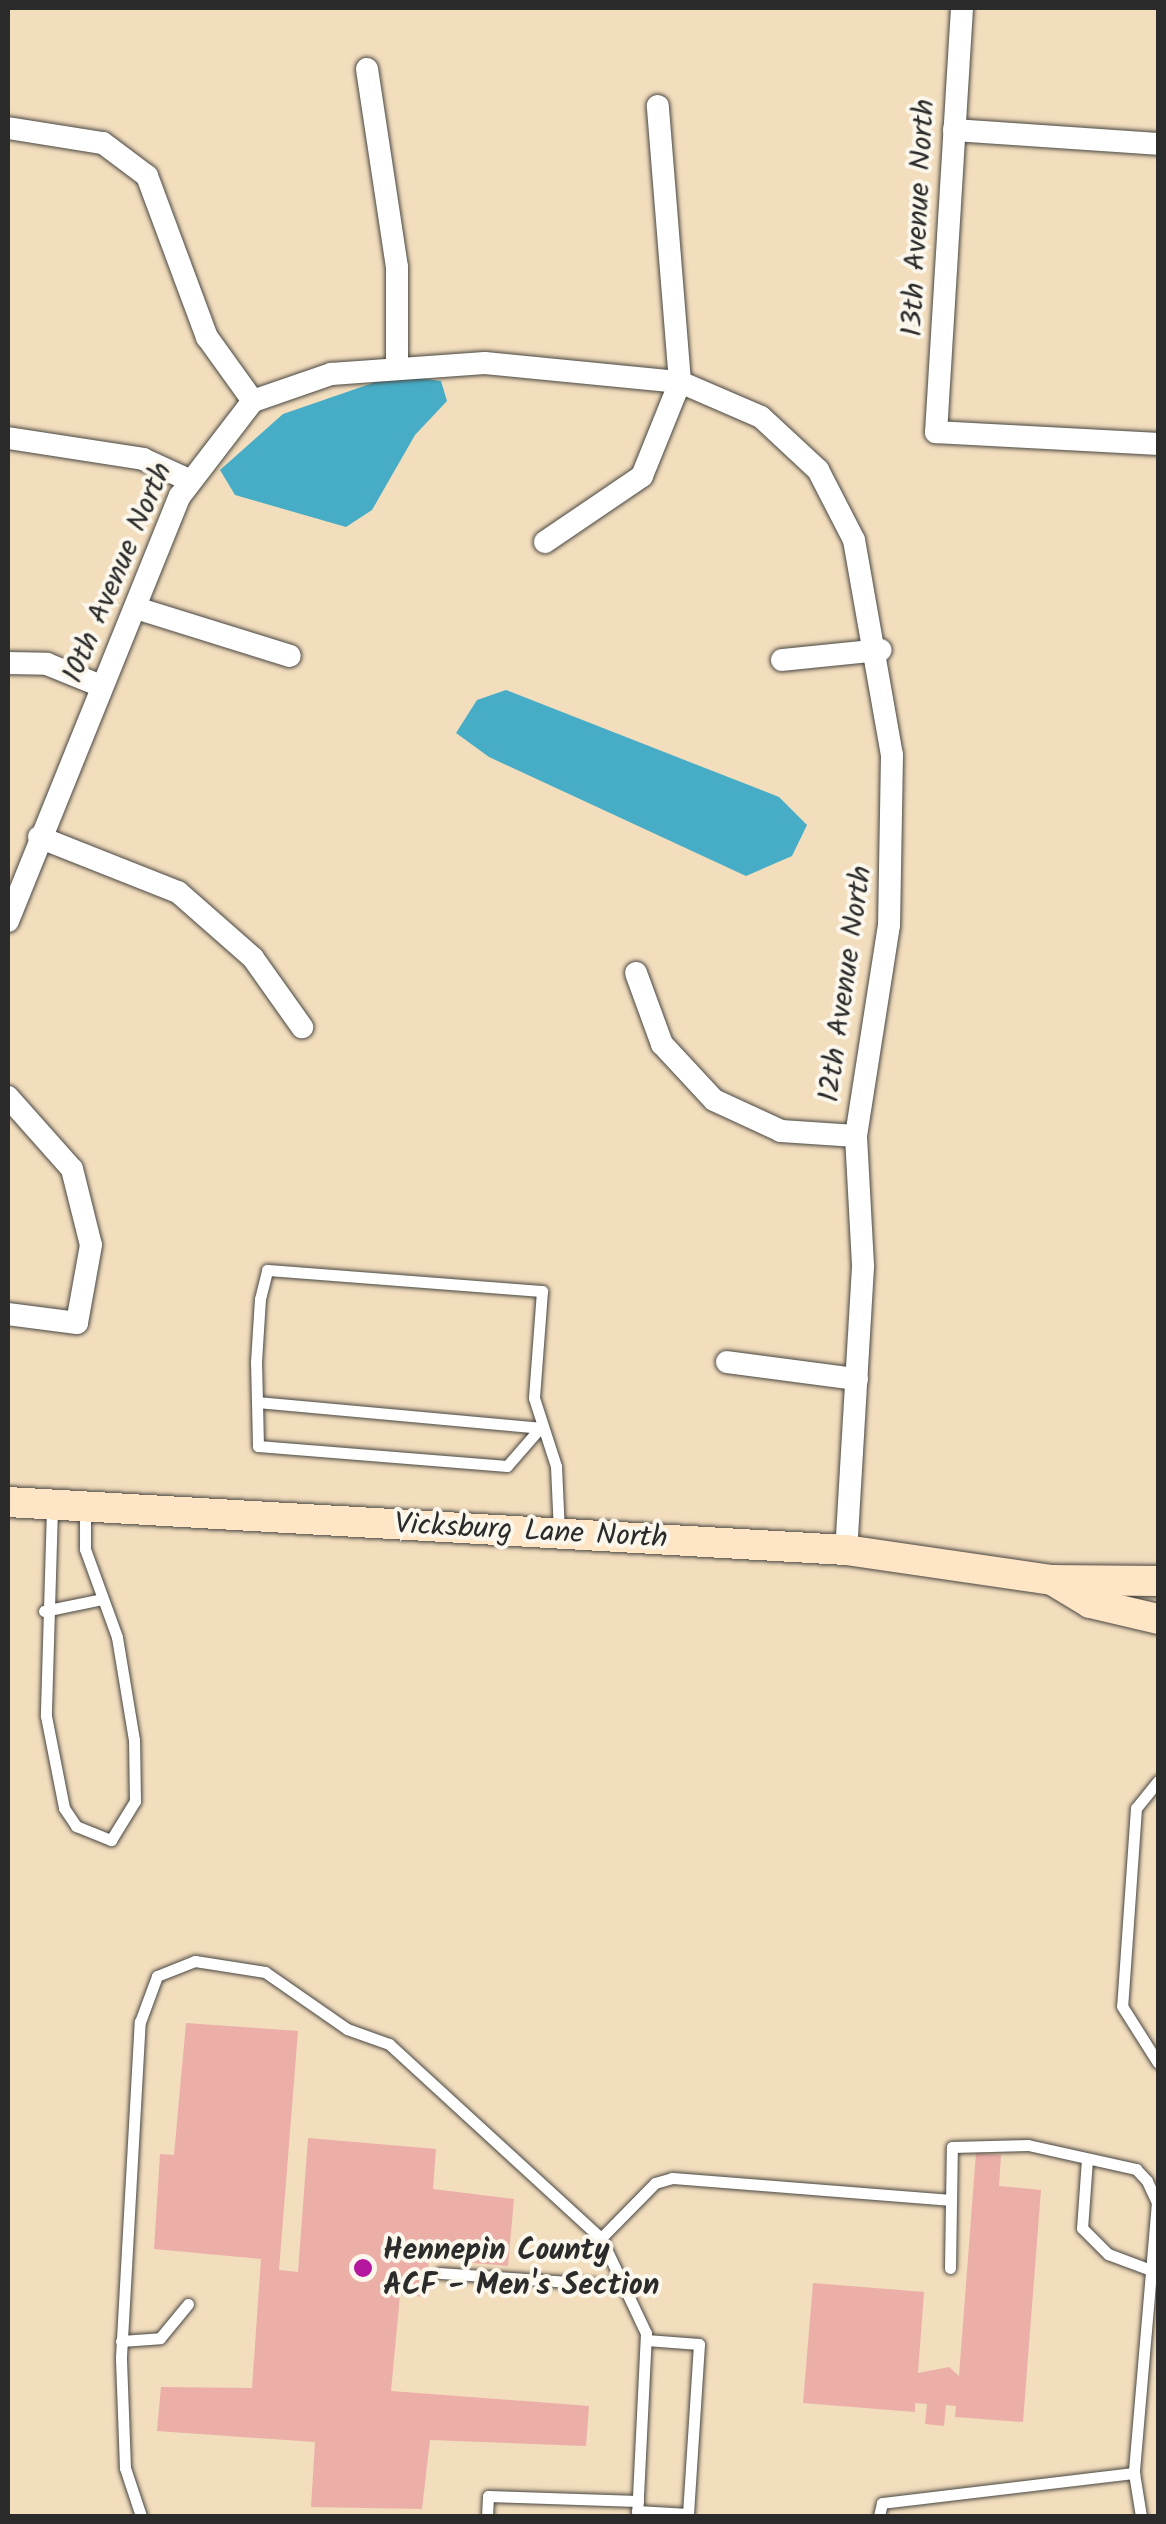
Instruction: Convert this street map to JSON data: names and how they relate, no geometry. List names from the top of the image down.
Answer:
{
  "streets": {
    "main road": ["Vicksburg Lane North"],
    "street": ["13th Avenue North", "10th Avenue North", "12th Avenue North"]
  },
  "crossings": [
    ["12th Avenue North", "Vicksburg Lane North"]
  ],
  "places": ["Hennepin County ACF - Men's Section"]
}
